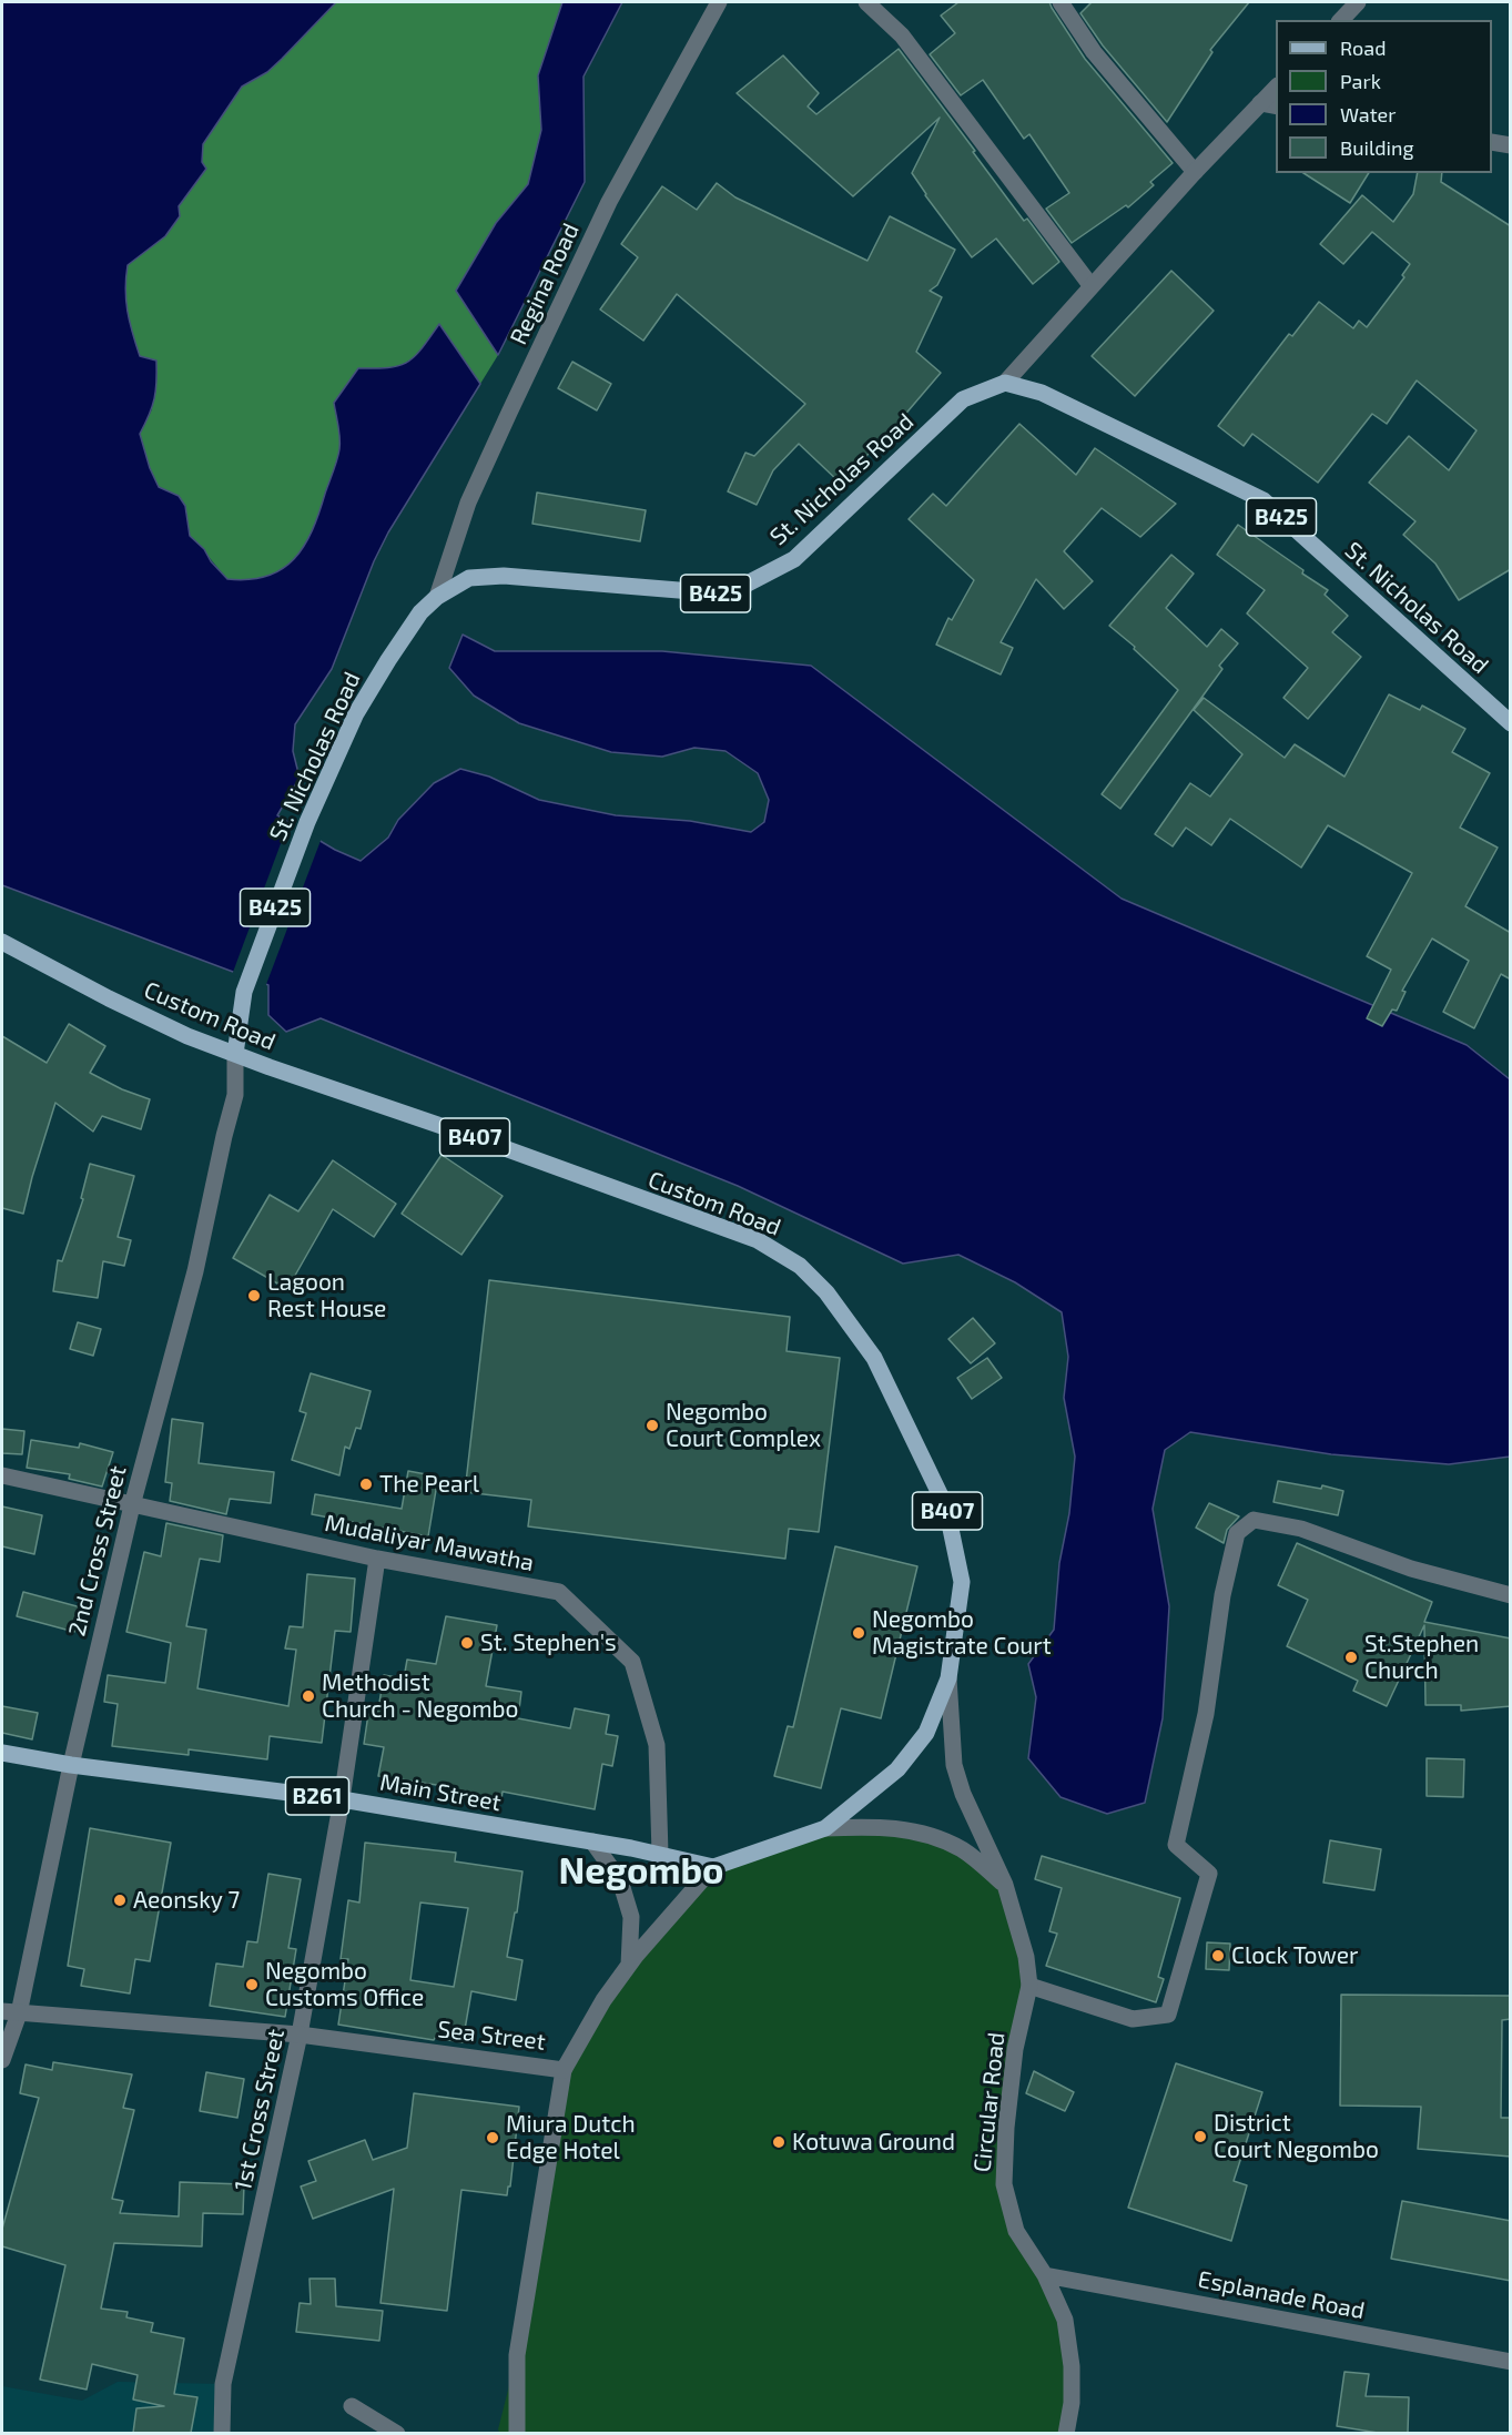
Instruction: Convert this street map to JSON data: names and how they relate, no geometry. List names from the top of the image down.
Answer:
{
  "streets": {
    "main road": [
      "St. Nicholas Road",
      "B425",
      "Custom Road",
      "B407",
      "Main Street",
      "B261"
    ],
    "street": [
      "Regina Road",
      "Mudaliyar Mawatha",
      "2nd Cross Street",
      "Sea Street",
      "Circular Road",
      "1st Cross Street",
      "Esplanade Road"
    ]
  },
  "crossings": [
    ["Regina Road", "St. Nicholas Road"],
    ["St. Nicholas Road", "Custom Road"],
    ["St. Nicholas Road", "2nd Cross Street"],
    ["Custom Road", "2nd Cross Street"],
    ["Custom Road", "Circular Road"],
    ["Mudaliyar Mawatha", "2nd Cross Street"],
    ["Mudaliyar Mawatha", "Main Street"],
    ["Mudaliyar Mawatha", "1st Cross Street"],
    ["2nd Cross Street", "Main Street"],
    ["2nd Cross Street", "Sea Street"],
    ["Main Street", "Sea Street"],
    ["Main Street", "1st Cross Street"],
    ["Sea Street", "1st Cross Street"],
    ["Circular Road", "Esplanade Road"]
  ],
  "districts": ["Negombo"],
  "places": [
    "Lagoon Rest House",
    "Negombo Court Complex",
    "The Pearl",
    "Negombo Magistrate Court",
    "St. Stephen's",
    "St.Stephen Church",
    "Methodist Church - Negombo",
    "Aeonsky 7",
    "Clock Tower",
    "Negombo Customs Office",
    "District Court Negombo",
    "Miura Dutch Edge Hotel",
    "Kotuwa Ground"
  ],
  "legend": [
    "Road",
    "Park",
    "Water",
    "Building"
  ]
}
